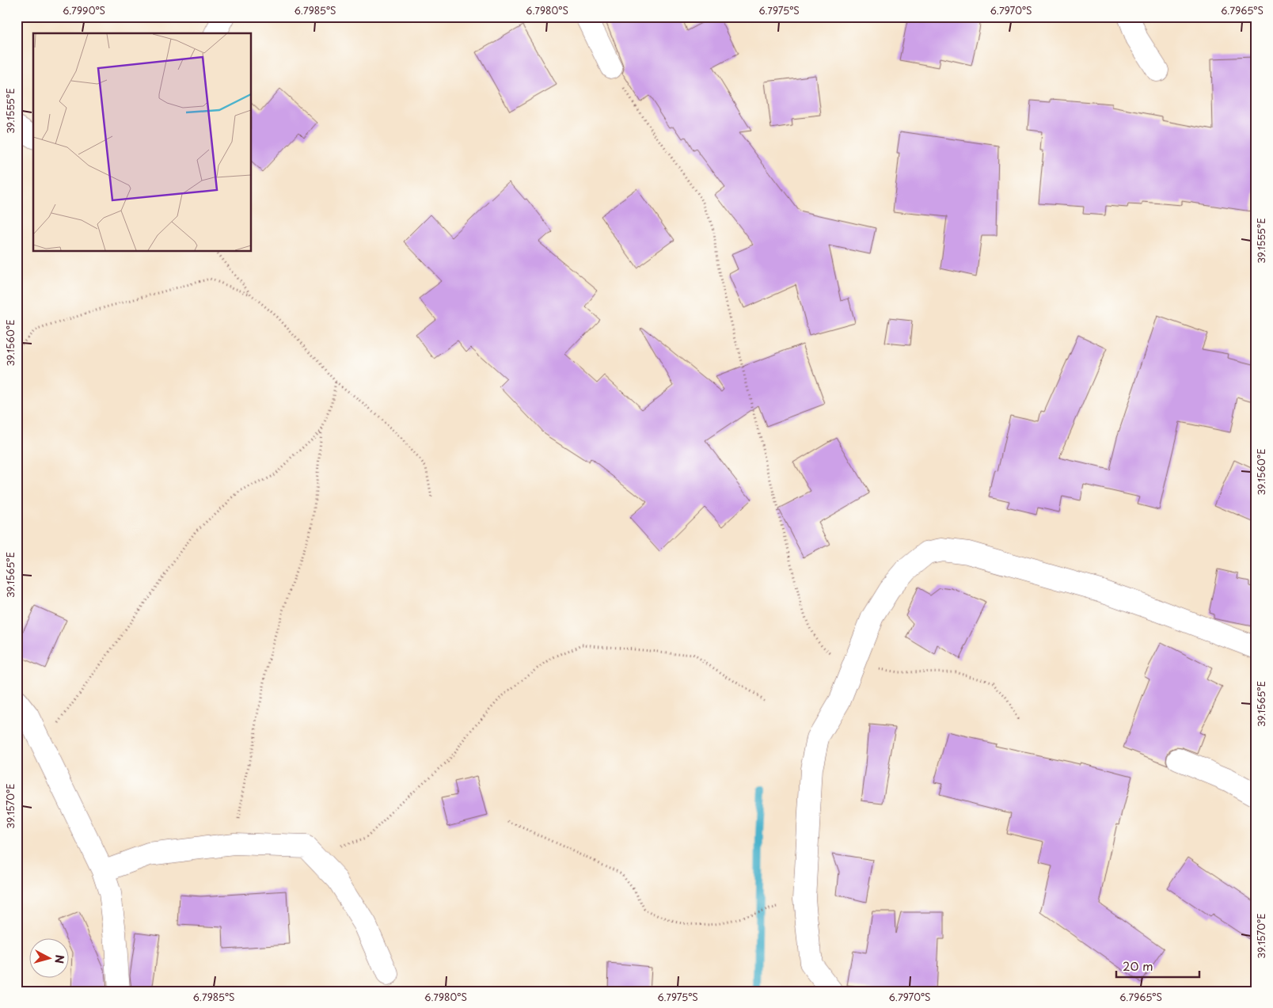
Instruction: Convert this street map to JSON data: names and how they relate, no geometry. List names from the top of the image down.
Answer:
{
  "scale_bar": "20 m",
  "north": "right",
  "coordinates": [
    "6.7990°S",
    "6.7985°S",
    "6.7980°S",
    "6.7975°S",
    "6.7970°S",
    "6.7965°S",
    "39.1555°E",
    "39.1560°E",
    "39.1565°E",
    "39.1570°E"
  ]
}
